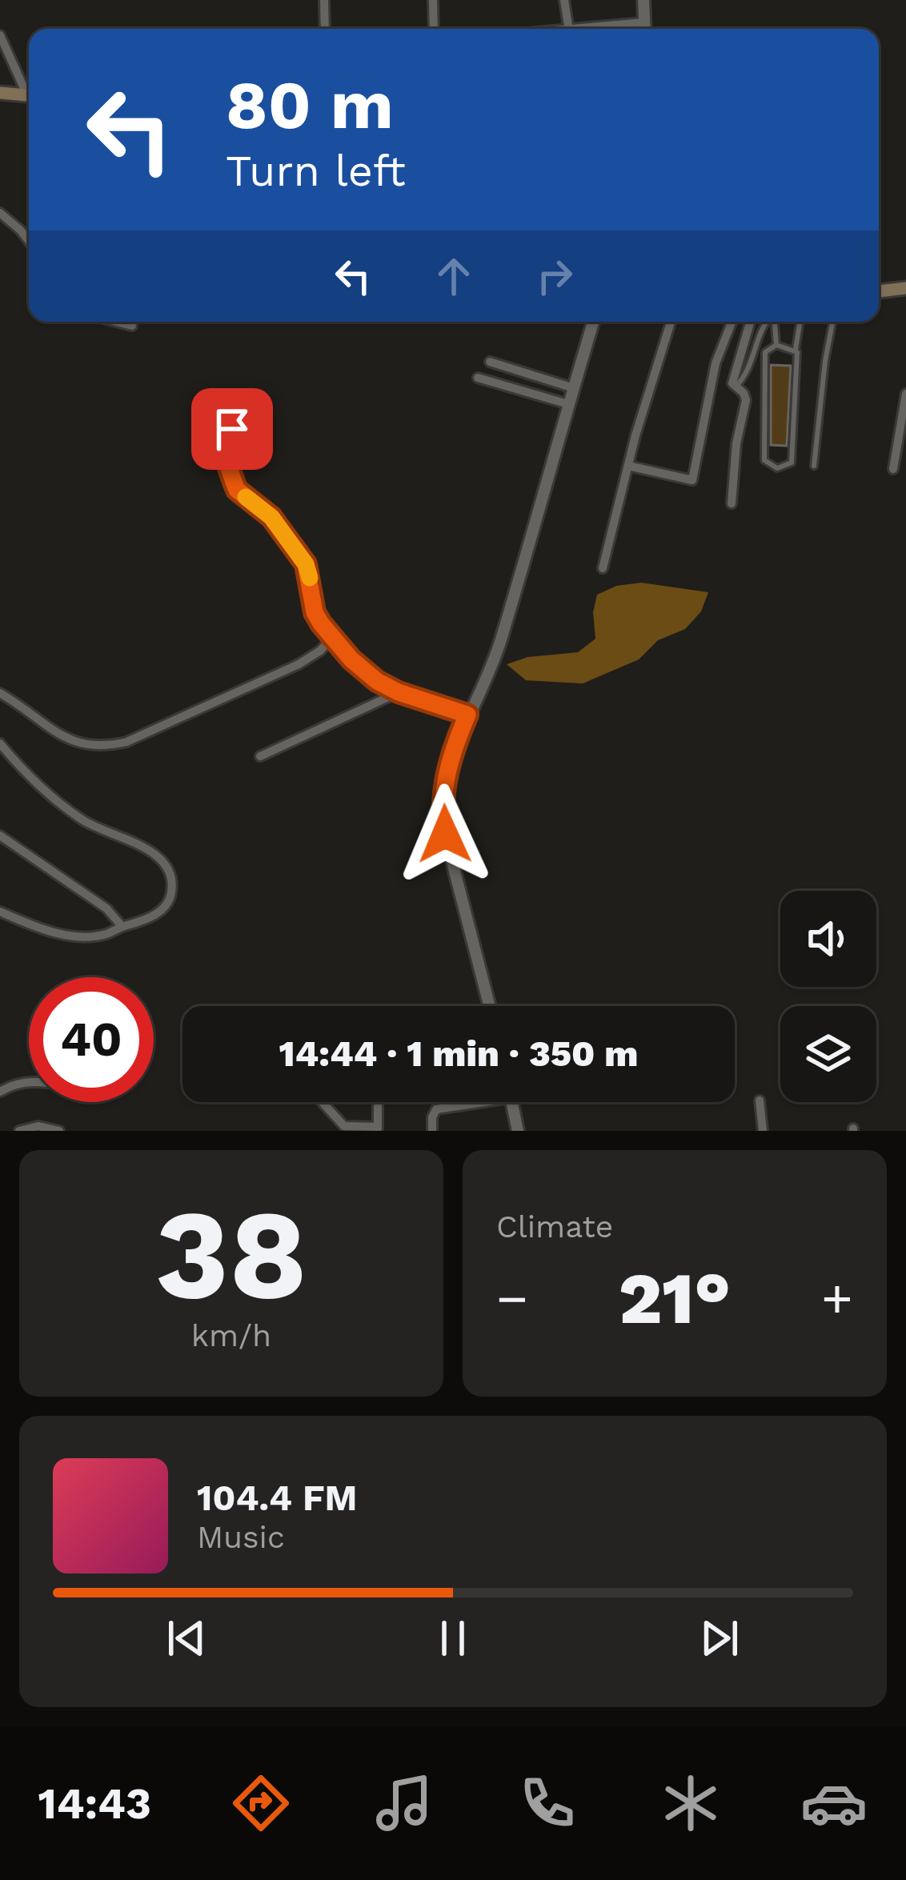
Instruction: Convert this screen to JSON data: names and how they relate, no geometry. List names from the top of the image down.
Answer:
{
  "page": {
    "turn": ["80 m", "Turn left"],
    "limit": "40",
    "trip": "14:44 · 1 min · 350 m",
    "tile": [
      ["38", "km/h"],
      "Climate"
    ],
    "heat": ["−", "21°", "+"],
    "song": ["104.4 FM", "Music"],
    "tabs": "14:43"
  }
}
